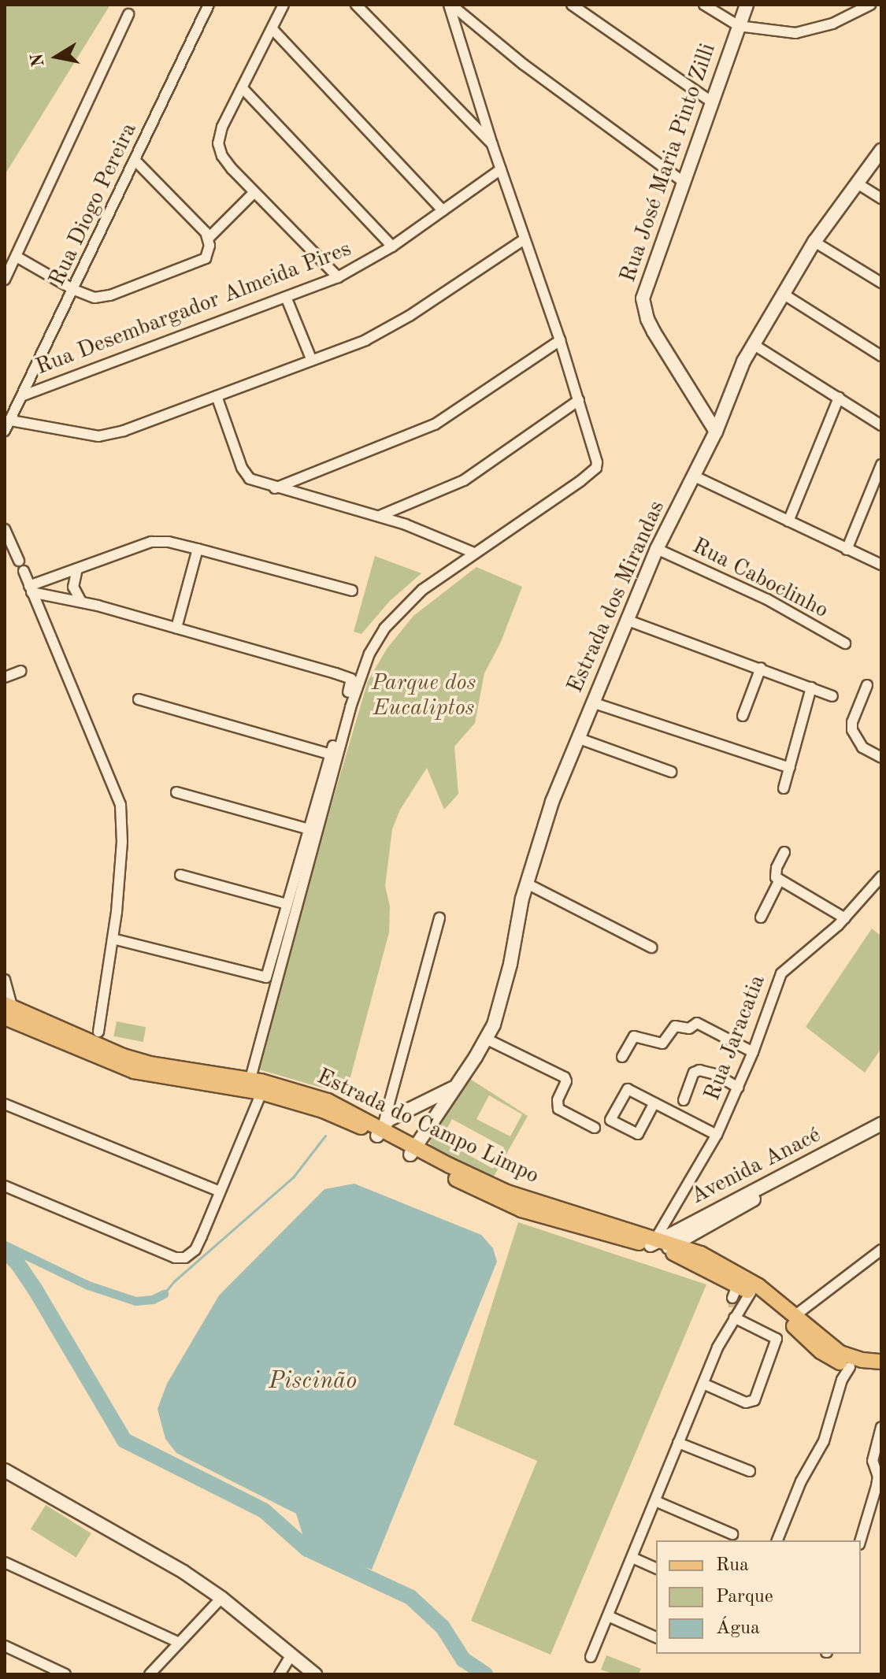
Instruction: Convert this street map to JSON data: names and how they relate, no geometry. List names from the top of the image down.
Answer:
{
  "streets": {
    "main road": ["Estrada do Campo Limpo"],
    "street": [
      "Rua José Maria Pinto Zilli",
      "Rua Diogo Pereira",
      "Rua Desembargador Almeida Pires",
      "Rua Caboclinho",
      "Estrada dos Mirandas",
      "Rua Jaracatia",
      "Avenida Anacé"
    ]
  },
  "crossings": [
    ["Rua José Maria Pinto Zilli", "Estrada dos Mirandas"],
    ["Rua Diogo Pereira", "Rua Desembargador Almeida Pires"],
    ["Rua Caboclinho", "Estrada dos Mirandas"],
    ["Estrada dos Mirandas", "Estrada do Campo Limpo"],
    ["Rua Jaracatia", "Estrada do Campo Limpo"],
    ["Rua Jaracatia", "Avenida Anacé"],
    ["Estrada do Campo Limpo", "Avenida Anacé"]
  ],
  "water": ["Piscinão"],
  "parks": ["Parque dos Eucaliptos"],
  "legend": ["Rua", "Parque", "Água"],
  "north": "left"
}
